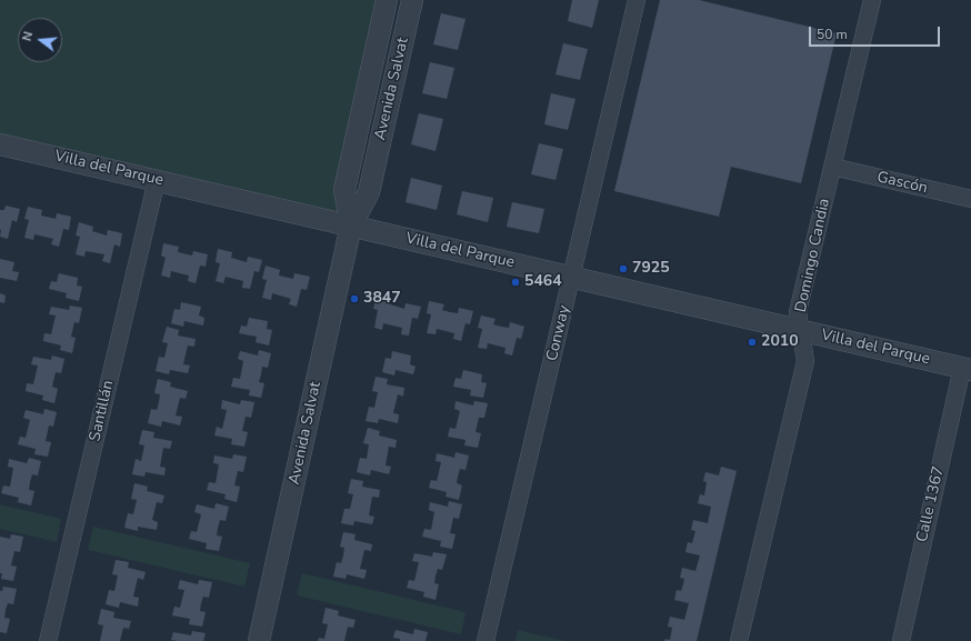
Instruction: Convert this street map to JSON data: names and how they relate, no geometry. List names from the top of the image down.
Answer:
{
  "streets": {
    "street": [
      "Avenida Salvat",
      "Villa del Parque",
      "Gascón",
      "Domingo Candia",
      "Conway",
      "Santillán",
      "Calle 1367"
    ]
  },
  "crossings": [
    ["Avenida Salvat", "Villa del Parque"],
    ["Villa del Parque", "Domingo Candia"],
    ["Villa del Parque", "Conway"],
    ["Villa del Parque", "Santillán"],
    ["Villa del Parque", "Calle 1367"],
    ["Gascón", "Domingo Candia"]
  ],
  "places": [
    "7925",
    "5464",
    "3847",
    "2010"
  ],
  "scale_bar": "50 m",
  "north": "left"
}
